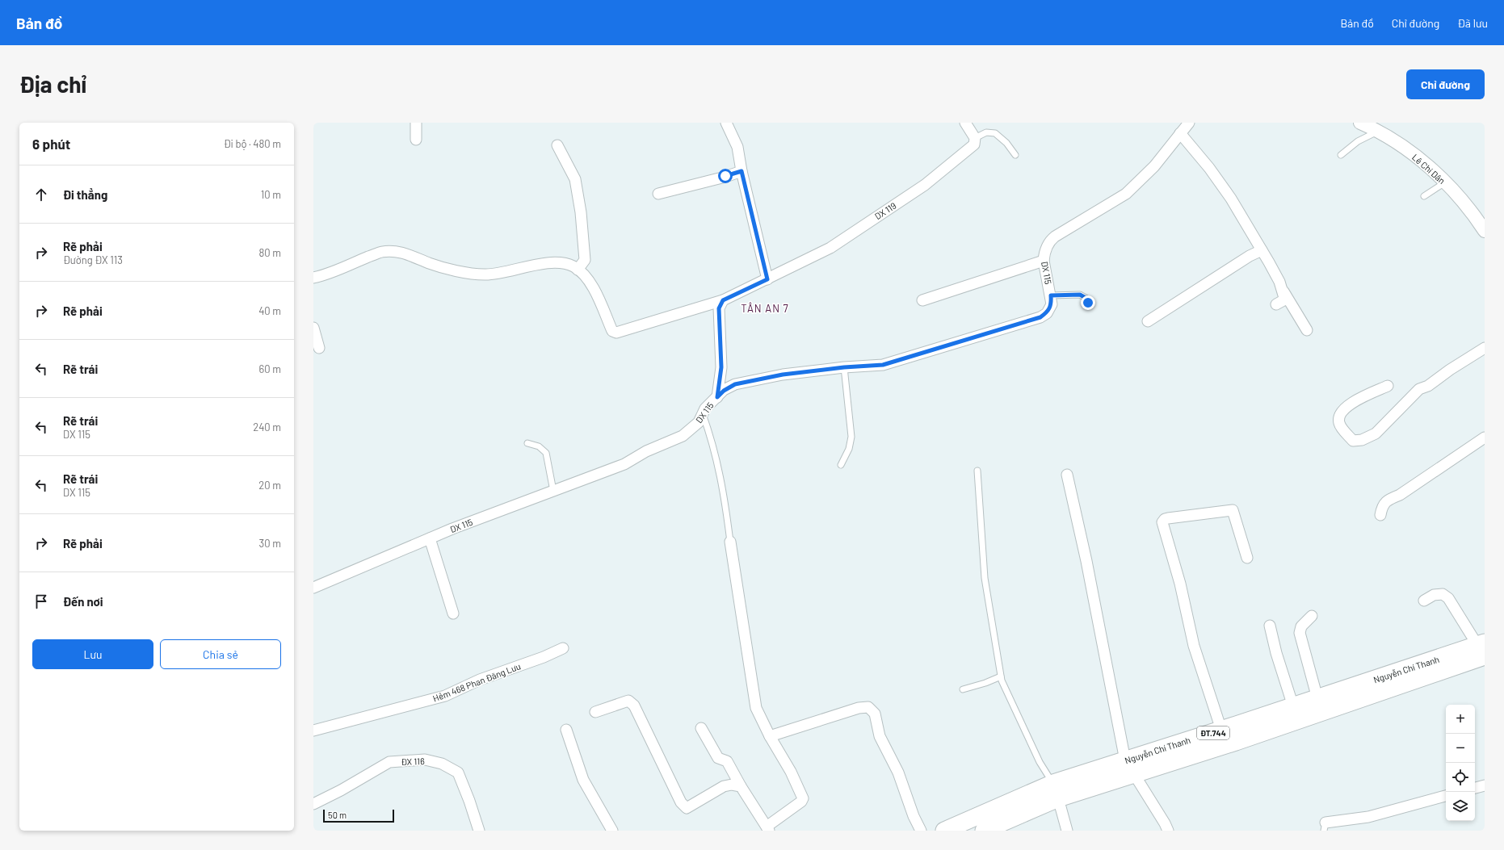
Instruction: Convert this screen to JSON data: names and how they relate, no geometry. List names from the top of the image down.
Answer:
{
  "streets": {
    "main road": ["Nguyễn Chí Thanh", "ĐT.744"],
    "street": [
      "Lê Chí Dân",
      "DX 119",
      "DX 115",
      "Hẻm 468 Phan Đăng Lưu",
      "ĐX 116"
    ]
  },
  "districts": ["TÂN AN 7"],
  "scale_bar": "50 m",
  "page": {
    "header": "Bản đồ",
    "nav": ["Bản đồ", "Chỉ đường", "Đã lưu"],
    "buttons": [
      "Chỉ đường",
      ["Lưu", "Chia sẻ"]
    ],
    "title": "Địa chỉ",
    "heading": ["6 phút", "Đi bộ · 480 m"],
    "list": [
      ["Đi thẳng", "10 m"],
      ["Rẽ phải", "Đường ĐX 113", "80 m"],
      ["Rẽ phải", "40 m"],
      ["Rẽ trái", "60 m"],
      ["Rẽ trái", "DX 115", "240 m"],
      ["Rẽ trái", "DX 115", "20 m"],
      ["Rẽ phải", "30 m"],
      "Đến nơi"
    ],
    "map_buttons": ["+", "−"],
    "scale": "50 m"
  }
}
